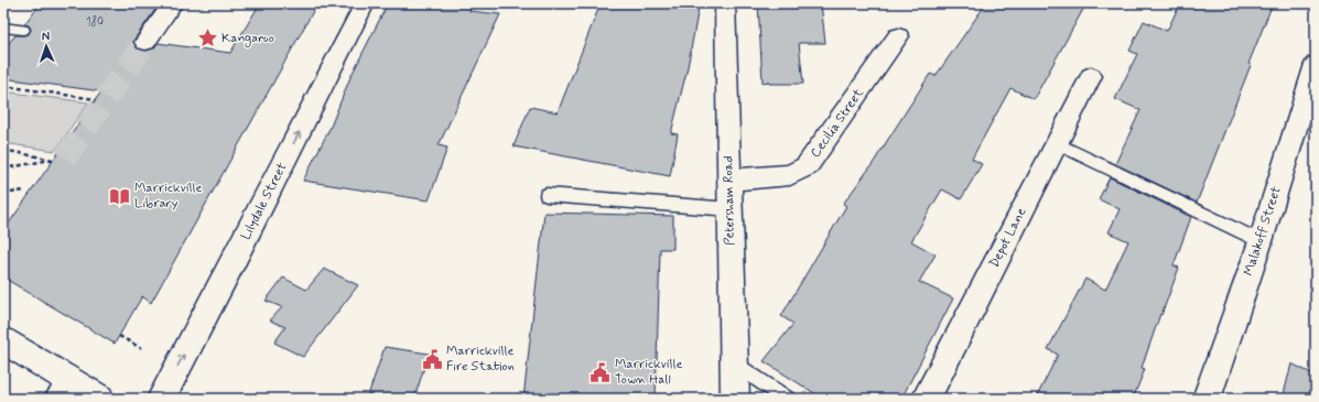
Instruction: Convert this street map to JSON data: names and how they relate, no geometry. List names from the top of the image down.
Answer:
{
  "streets": {
    "street": [
      "Cecilia Street",
      "Petersham Road",
      "Lilydale Street",
      "Malakoff Street",
      "Depot Lane"
    ]
  },
  "crossings": [
    ["Cecilia Street", "Petersham Road"]
  ],
  "one_way": ["Lilydale Street"],
  "places": {
    "place": ["Kangaroo"],
    "library": ["Marrickville Library"],
    "public building": ["Marrickville Fire Station", "Marrickville Town Hall"]
  },
  "house_numbers": ["180"],
  "north": "top"
}
